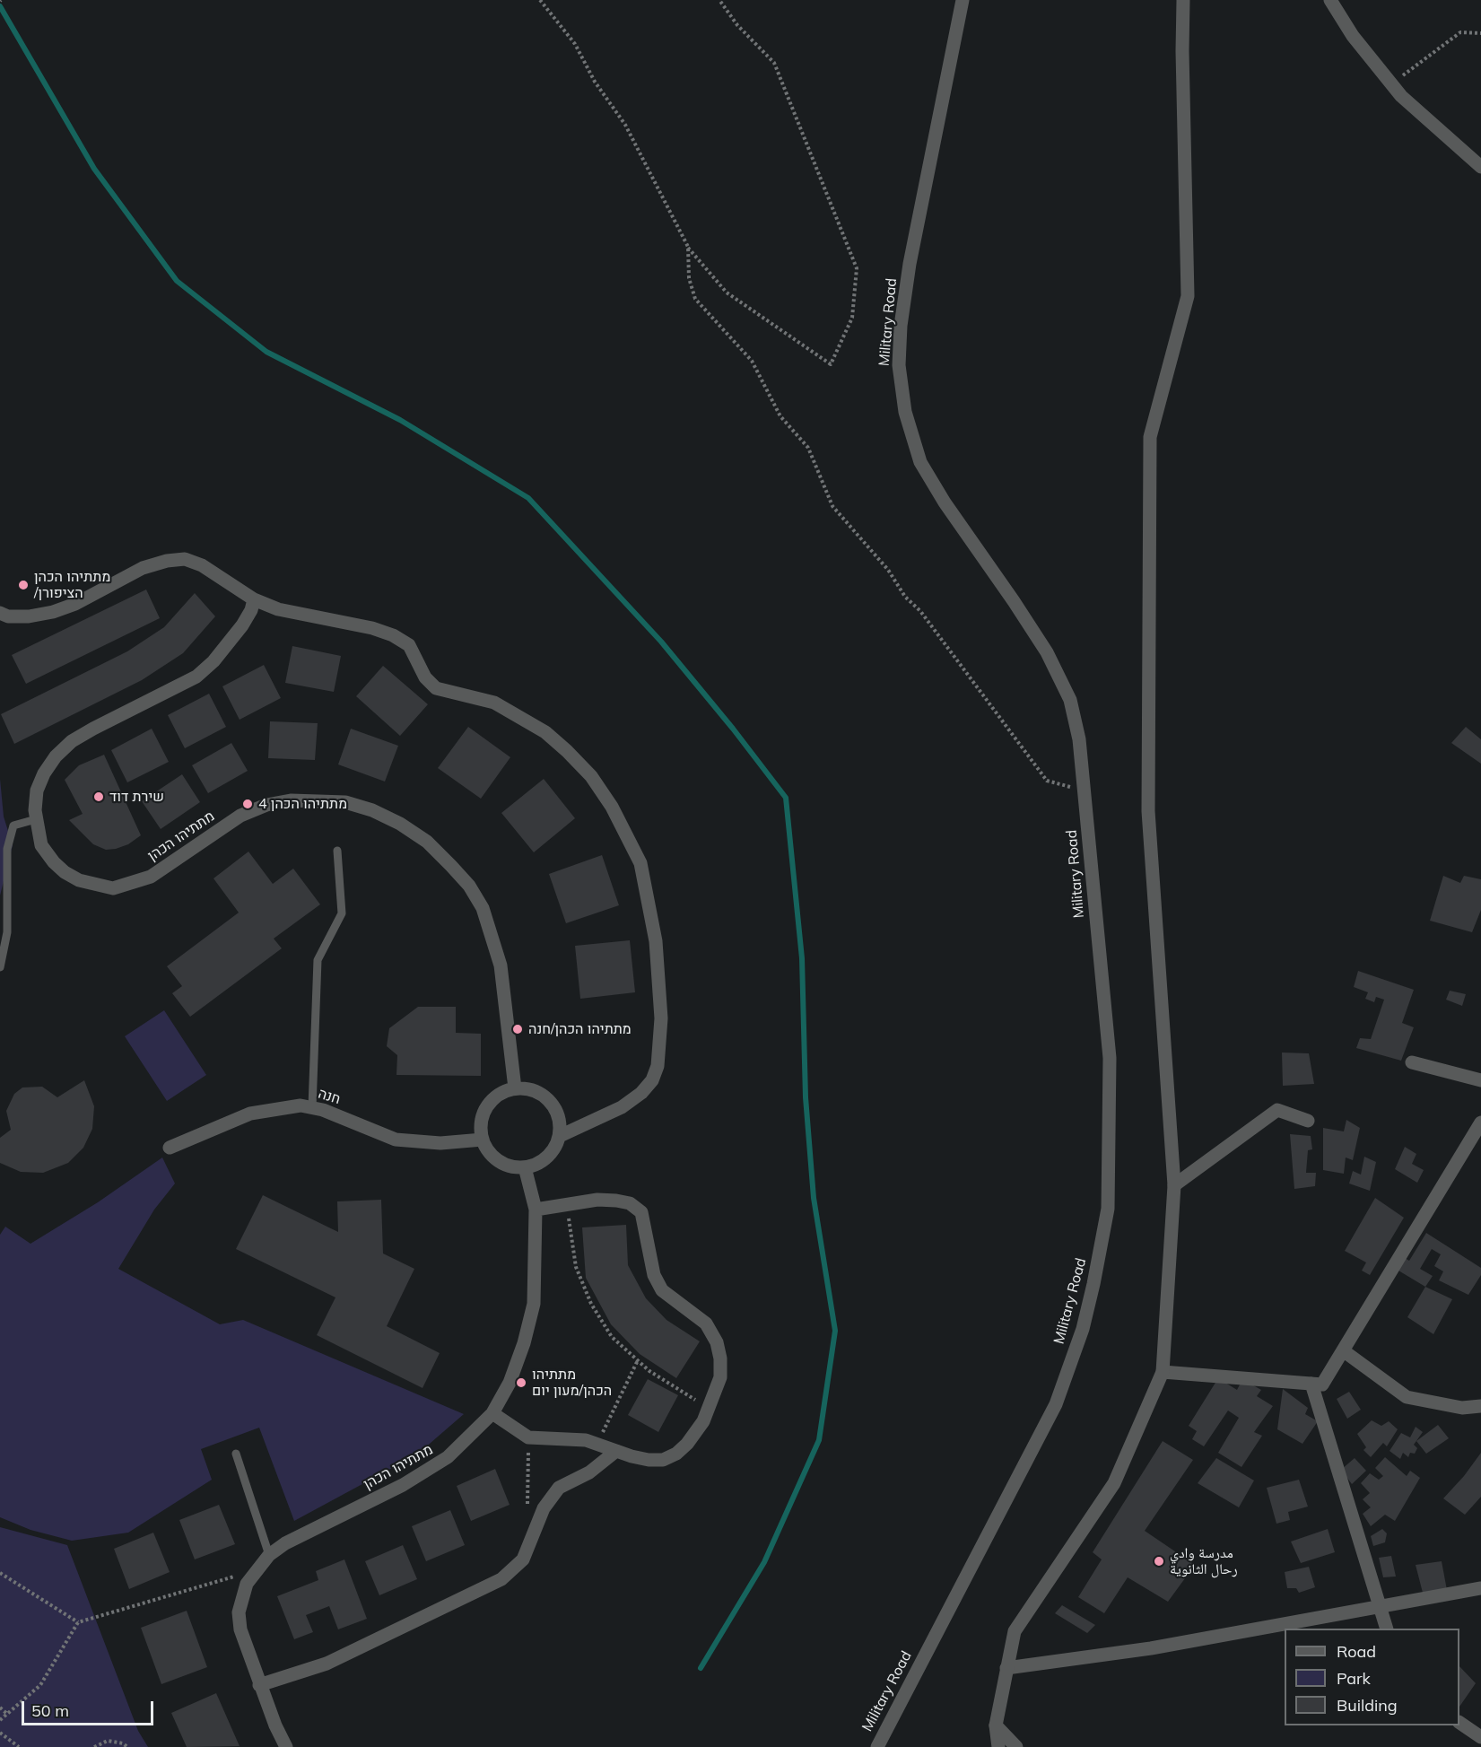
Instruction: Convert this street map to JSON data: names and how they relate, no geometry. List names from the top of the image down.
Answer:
{
  "streets": {
    "street": ["Military Road", "מתתיהו הכהן", "חנה"]
  },
  "crossings": [
    ["מתתיהו הכהן", "חנה"]
  ],
  "places": [
    "מתתיהו הכהן /הציפורן",
    "שירת דוד",
    "מתתיהו הכהן 4",
    "מתתיהו הכהן/חנה",
    "מתתיהו הכהן/מעון יום",
    "مدرسة وادي رحال الثانوية"
  ],
  "legend": ["Road", "Park", "Building"],
  "scale_bar": "50 m"
}
